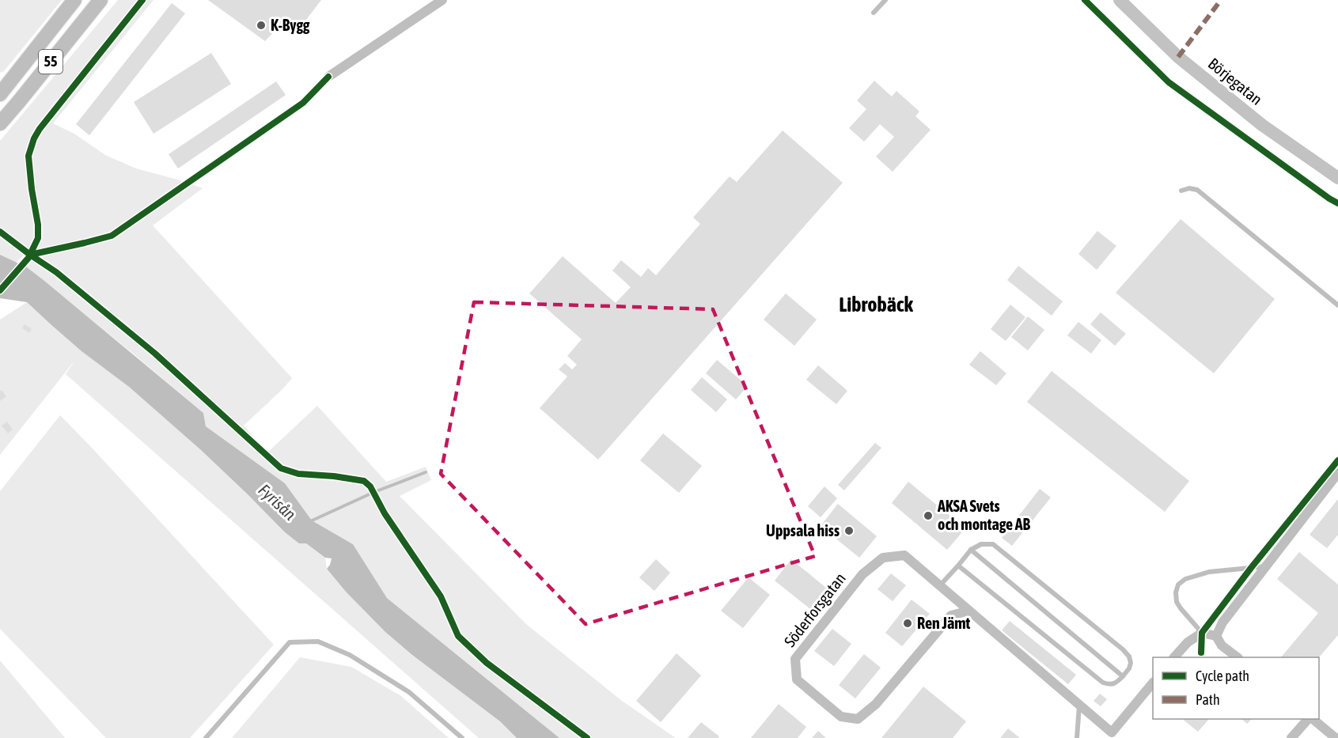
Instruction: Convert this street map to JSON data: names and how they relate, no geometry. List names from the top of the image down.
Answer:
{
  "streets": {
    "main road": ["55", "Börjegatan"],
    "street": ["Söderforsgatan"]
  },
  "districts": ["Librobäck"],
  "water": ["Fyrisån"],
  "places": [
    "K-Bygg",
    "AKSA Svets och montage AB",
    "Uppsala hiss",
    "Ren Jämt"
  ],
  "legend": ["Cycle path", "Path"]
}
